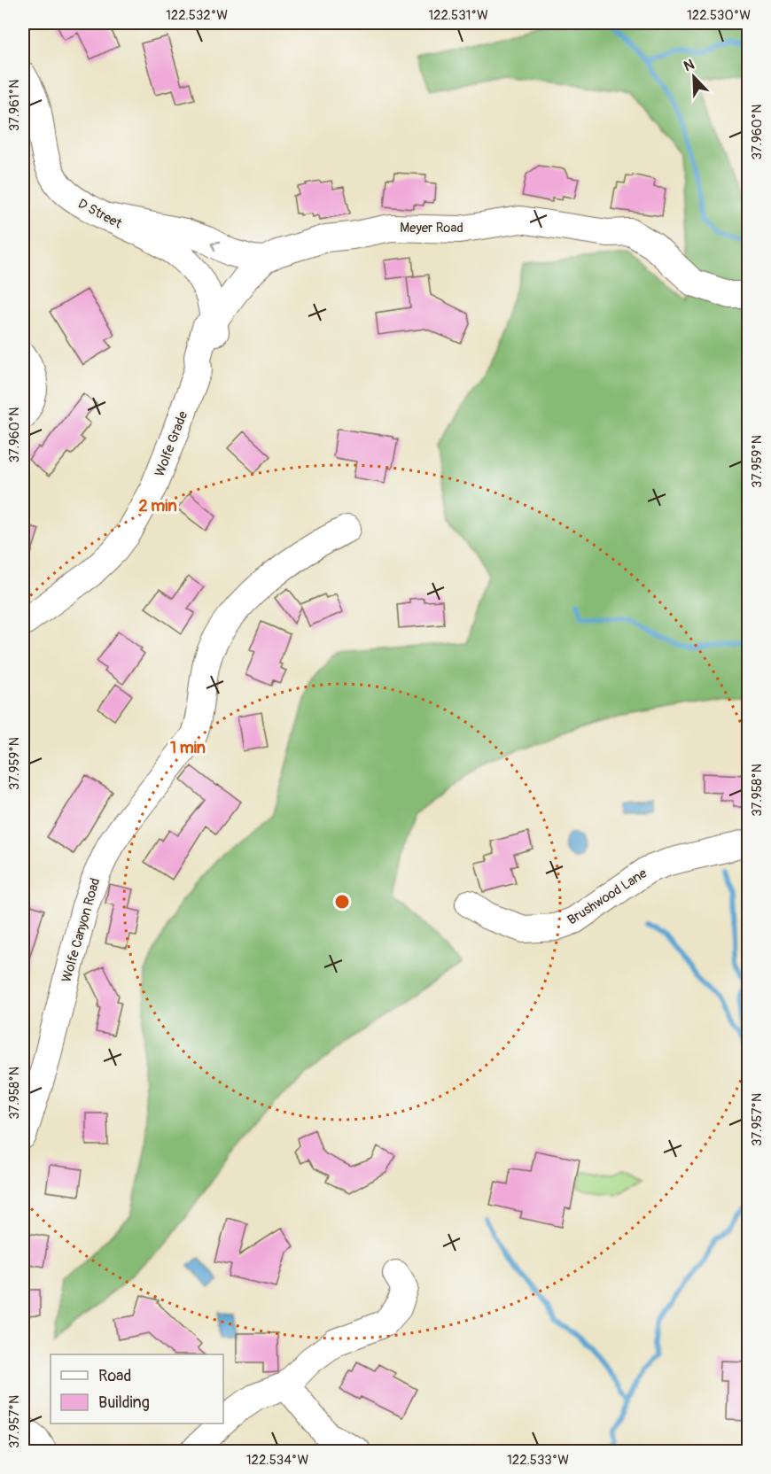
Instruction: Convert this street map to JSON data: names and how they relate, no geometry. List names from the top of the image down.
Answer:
{
  "streets": {
    "street": [
      "D Street",
      "Meyer Road",
      "Wolfe Grade",
      "Brushwood Lane",
      "Wolfe Canyon Road"
    ]
  },
  "crossings": [
    ["D Street", "Wolfe Grade"],
    ["Meyer Road", "Wolfe Grade"]
  ],
  "legend": ["Road", "Building"],
  "north": "top left",
  "coordinates": [
    "122.532°W",
    "122.531°W",
    "122.530°W",
    "37.961°N",
    "37.960°N",
    "37.959°N",
    "37.958°N",
    "37.957°N",
    "122.534°W",
    "122.533°W"
  ],
  "rings": ["2 min", "1 min"]
}
